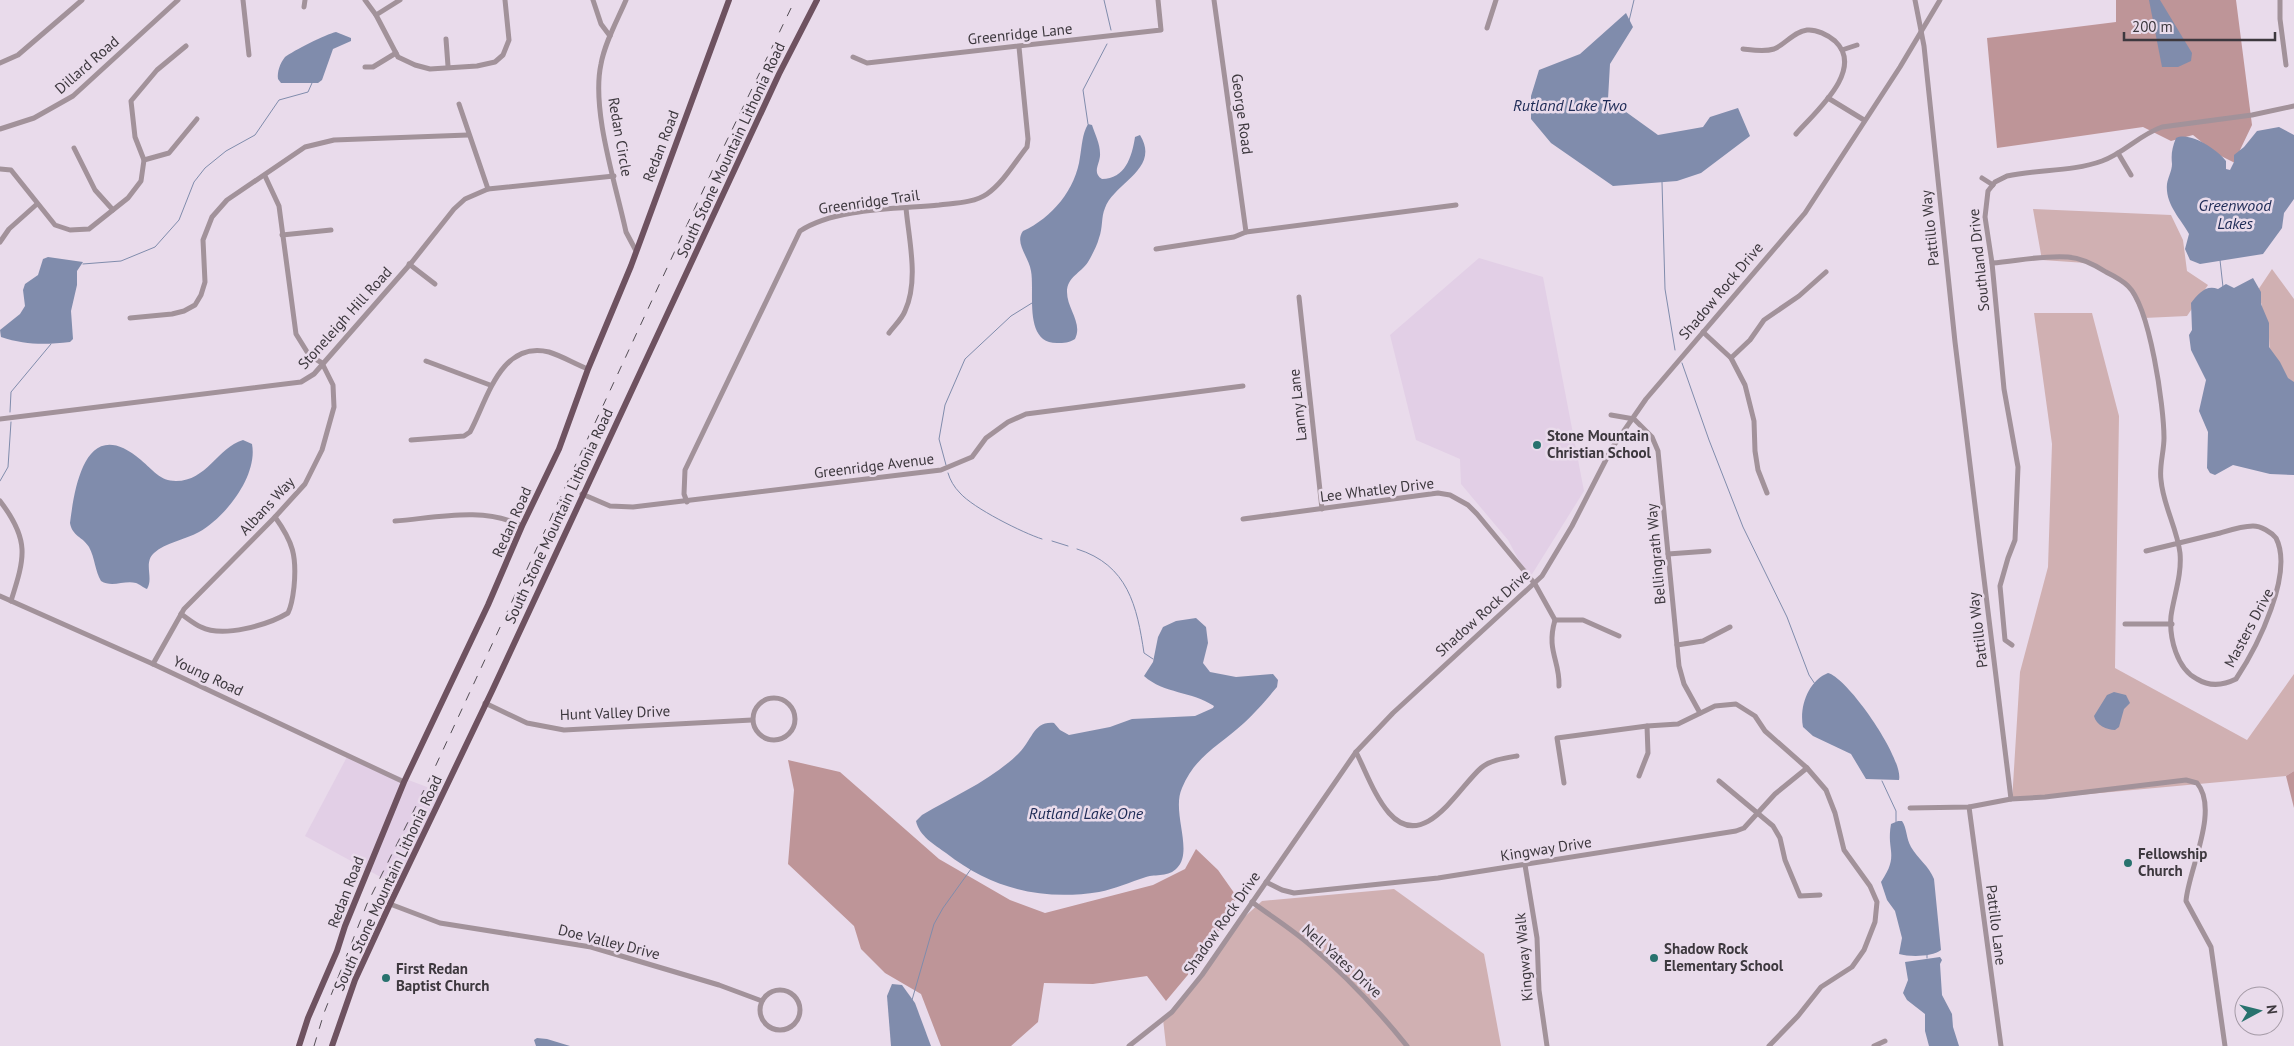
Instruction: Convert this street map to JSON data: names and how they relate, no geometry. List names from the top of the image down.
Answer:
{
  "streets": {
    "main road": ["Redan Road", "South Stone Mountain Lithonia Road"],
    "street": [
      "Greenridge Lane",
      "Dillard Road",
      "George Road",
      "Redan Circle",
      "Greenridge Trail",
      "Pattillo Way",
      "Southland Drive",
      "Shadow Rock Drive",
      "Stoneleigh Hill Road",
      "Lanny Lane",
      "Greenridge Avenue",
      "Lee Whatley Drive",
      "Albans Way",
      "Bellingrath Way",
      "Masters Drive",
      "Young Road",
      "Hunt Valley Drive",
      "Kingway Drive",
      "Pattillo Lane",
      "Doe Valley Drive",
      "Kingway Walk",
      "Nell Yates Drive"
    ]
  },
  "crossings": [
    ["Greenridge Lane", "Greenridge Trail"],
    ["Redan Circle", "Redan Road"],
    ["Redan Circle", "Stoneleigh Hill Road"],
    ["Redan Road", "Young Road"],
    ["South Stone Mountain Lithonia Road", "Greenridge Avenue"],
    ["South Stone Mountain Lithonia Road", "Hunt Valley Drive"],
    ["South Stone Mountain Lithonia Road", "Doe Valley Drive"],
    ["Greenridge Trail", "Greenridge Avenue"],
    ["Pattillo Way", "Shadow Rock Drive"],
    ["Southland Drive", "Masters Drive"],
    ["Shadow Rock Drive", "Lee Whatley Drive"],
    ["Shadow Rock Drive", "Bellingrath Way"],
    ["Shadow Rock Drive", "Kingway Drive"],
    ["Shadow Rock Drive", "Nell Yates Drive"],
    ["Stoneleigh Hill Road", "Albans Way"],
    ["Lanny Lane", "Lee Whatley Drive"],
    ["Albans Way", "Young Road"],
    ["Kingway Drive", "Kingway Walk"]
  ],
  "water": ["Rutland Lake Two", "Greenwood Lakes", "Rutland Lake One"],
  "places": [
    "Stone Mountain Christian School",
    "Fellowship Church",
    "Shadow Rock Elementary School",
    "First Redan Baptist Church"
  ],
  "scale_bar": "200 m",
  "north": "right"
}
